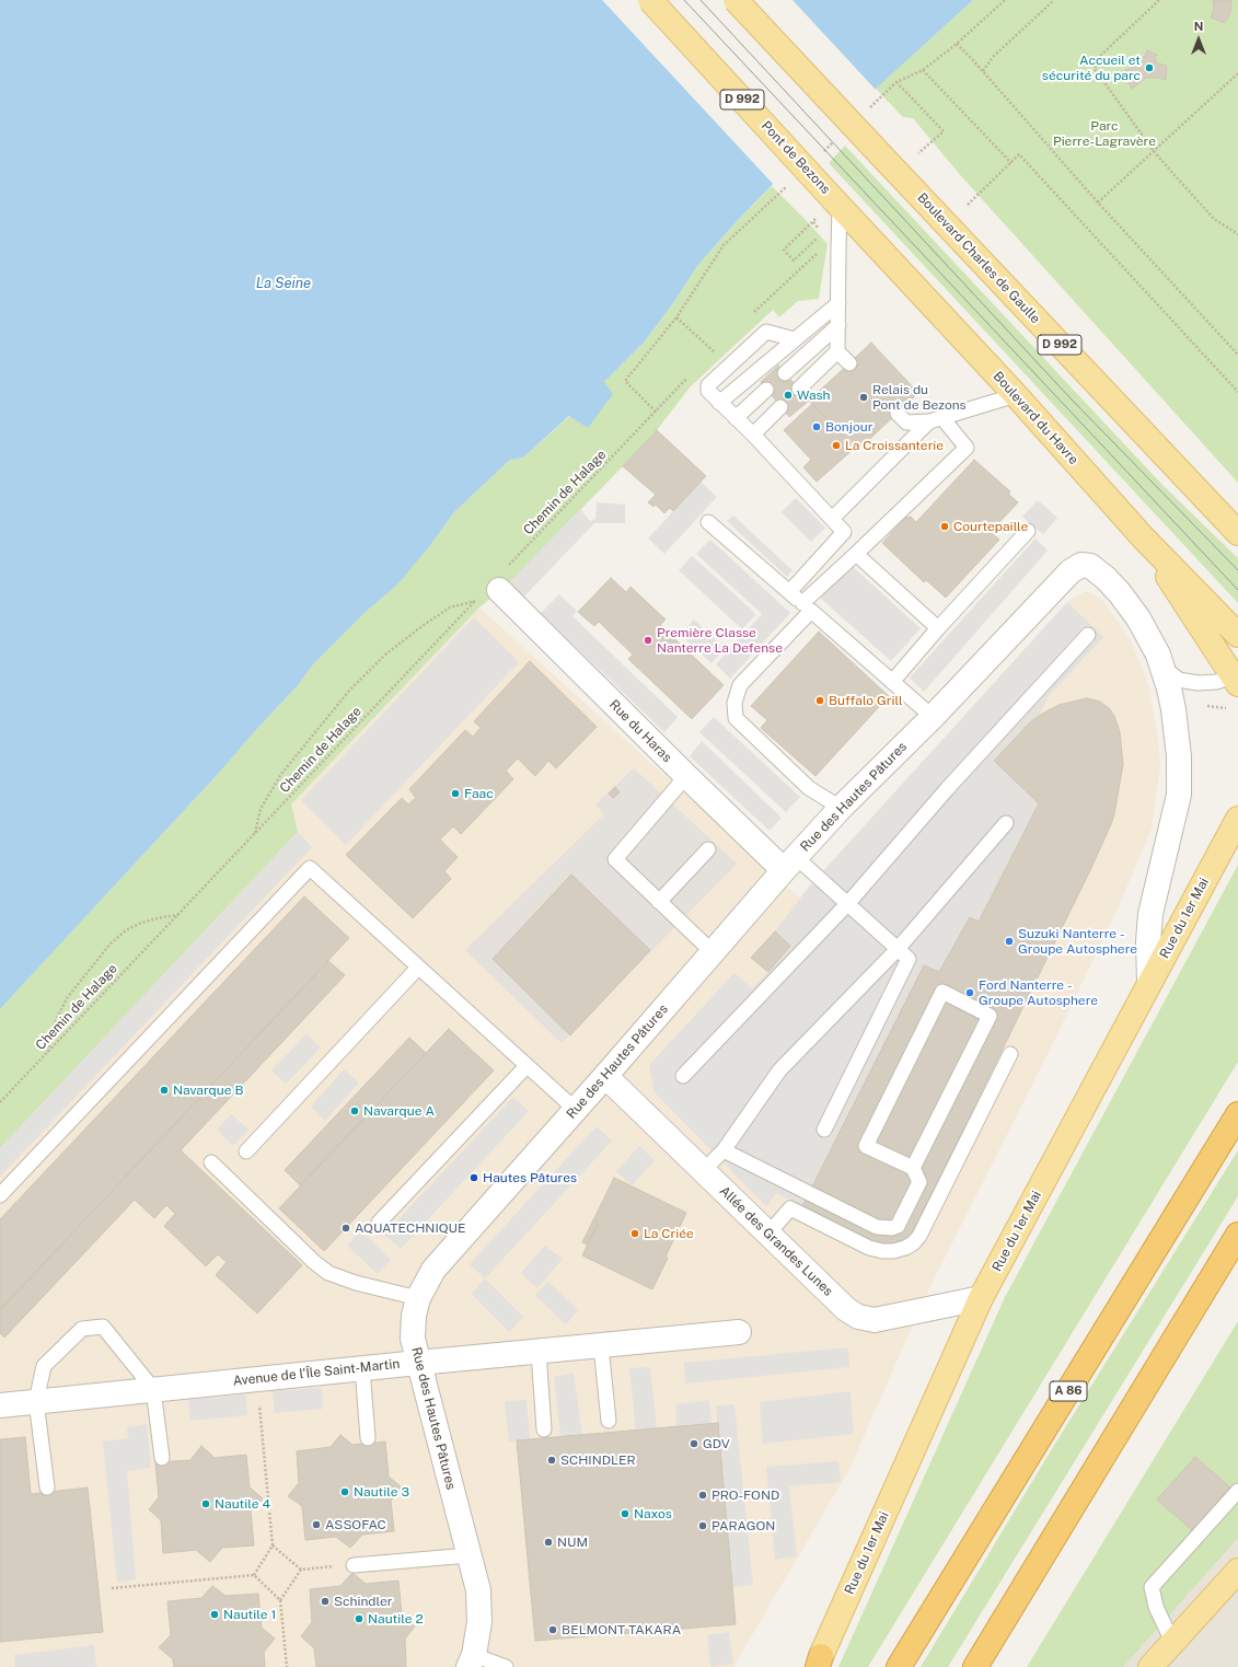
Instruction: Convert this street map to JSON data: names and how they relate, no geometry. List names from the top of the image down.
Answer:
{
  "streets": {
    "highway": ["A 86"],
    "main road": [
      "D 992",
      "Pont de Bezons",
      "Boulevard Charles de Gaulle",
      "Boulevard du Havre",
      "Rue du 1er Mai"
    ],
    "street": [
      "Rue du Haras",
      "Rue des Hautes Pâtures",
      "Allée des Grandes Lunes",
      "Avenue de l'Île Saint-Martin"
    ],
    "path": ["Chemin de Halage"]
  },
  "crossings": [
    ["Pont de Bezons", "Boulevard du Havre"],
    ["Chemin de Halage", "Rue du Haras"],
    ["Rue du Haras", "Rue des Hautes Pâtures"],
    ["Rue des Hautes Pâtures", "Allée des Grandes Lunes"],
    ["Rue des Hautes Pâtures", "Avenue de l'Île Saint-Martin"],
    ["Rue du 1er Mai", "Allée des Grandes Lunes"]
  ],
  "water": ["La Seine"],
  "parks": ["Parc Pierre-Lagravère"],
  "places": [
    "Accueil et sécurité du parc",
    "Wash",
    "Relais du Pont de Bezons",
    "Bonjour",
    "La Croissanterie",
    "Courtepaille",
    "Première Classe Nanterre La Defense",
    "Buffalo Grill",
    "Faac",
    "Suzuki Nanterre - Groupe Autosphere",
    "Ford Nanterre - Groupe Autosphere",
    "Navarque B",
    "Navarque A",
    "Hautes Pâtures",
    "AQUATECHNIQUE",
    "La Criée",
    "GDV",
    "SCHINDLER",
    "Nautile 3",
    "PRO-FOND",
    "Nautile 4",
    "Naxos",
    "ASSOFAC",
    "PARAGON",
    "NUM",
    "Schindler",
    "Nautile 1",
    "Nautile 2",
    "BELMONT TAKARA"
  ],
  "north": "top"
}
